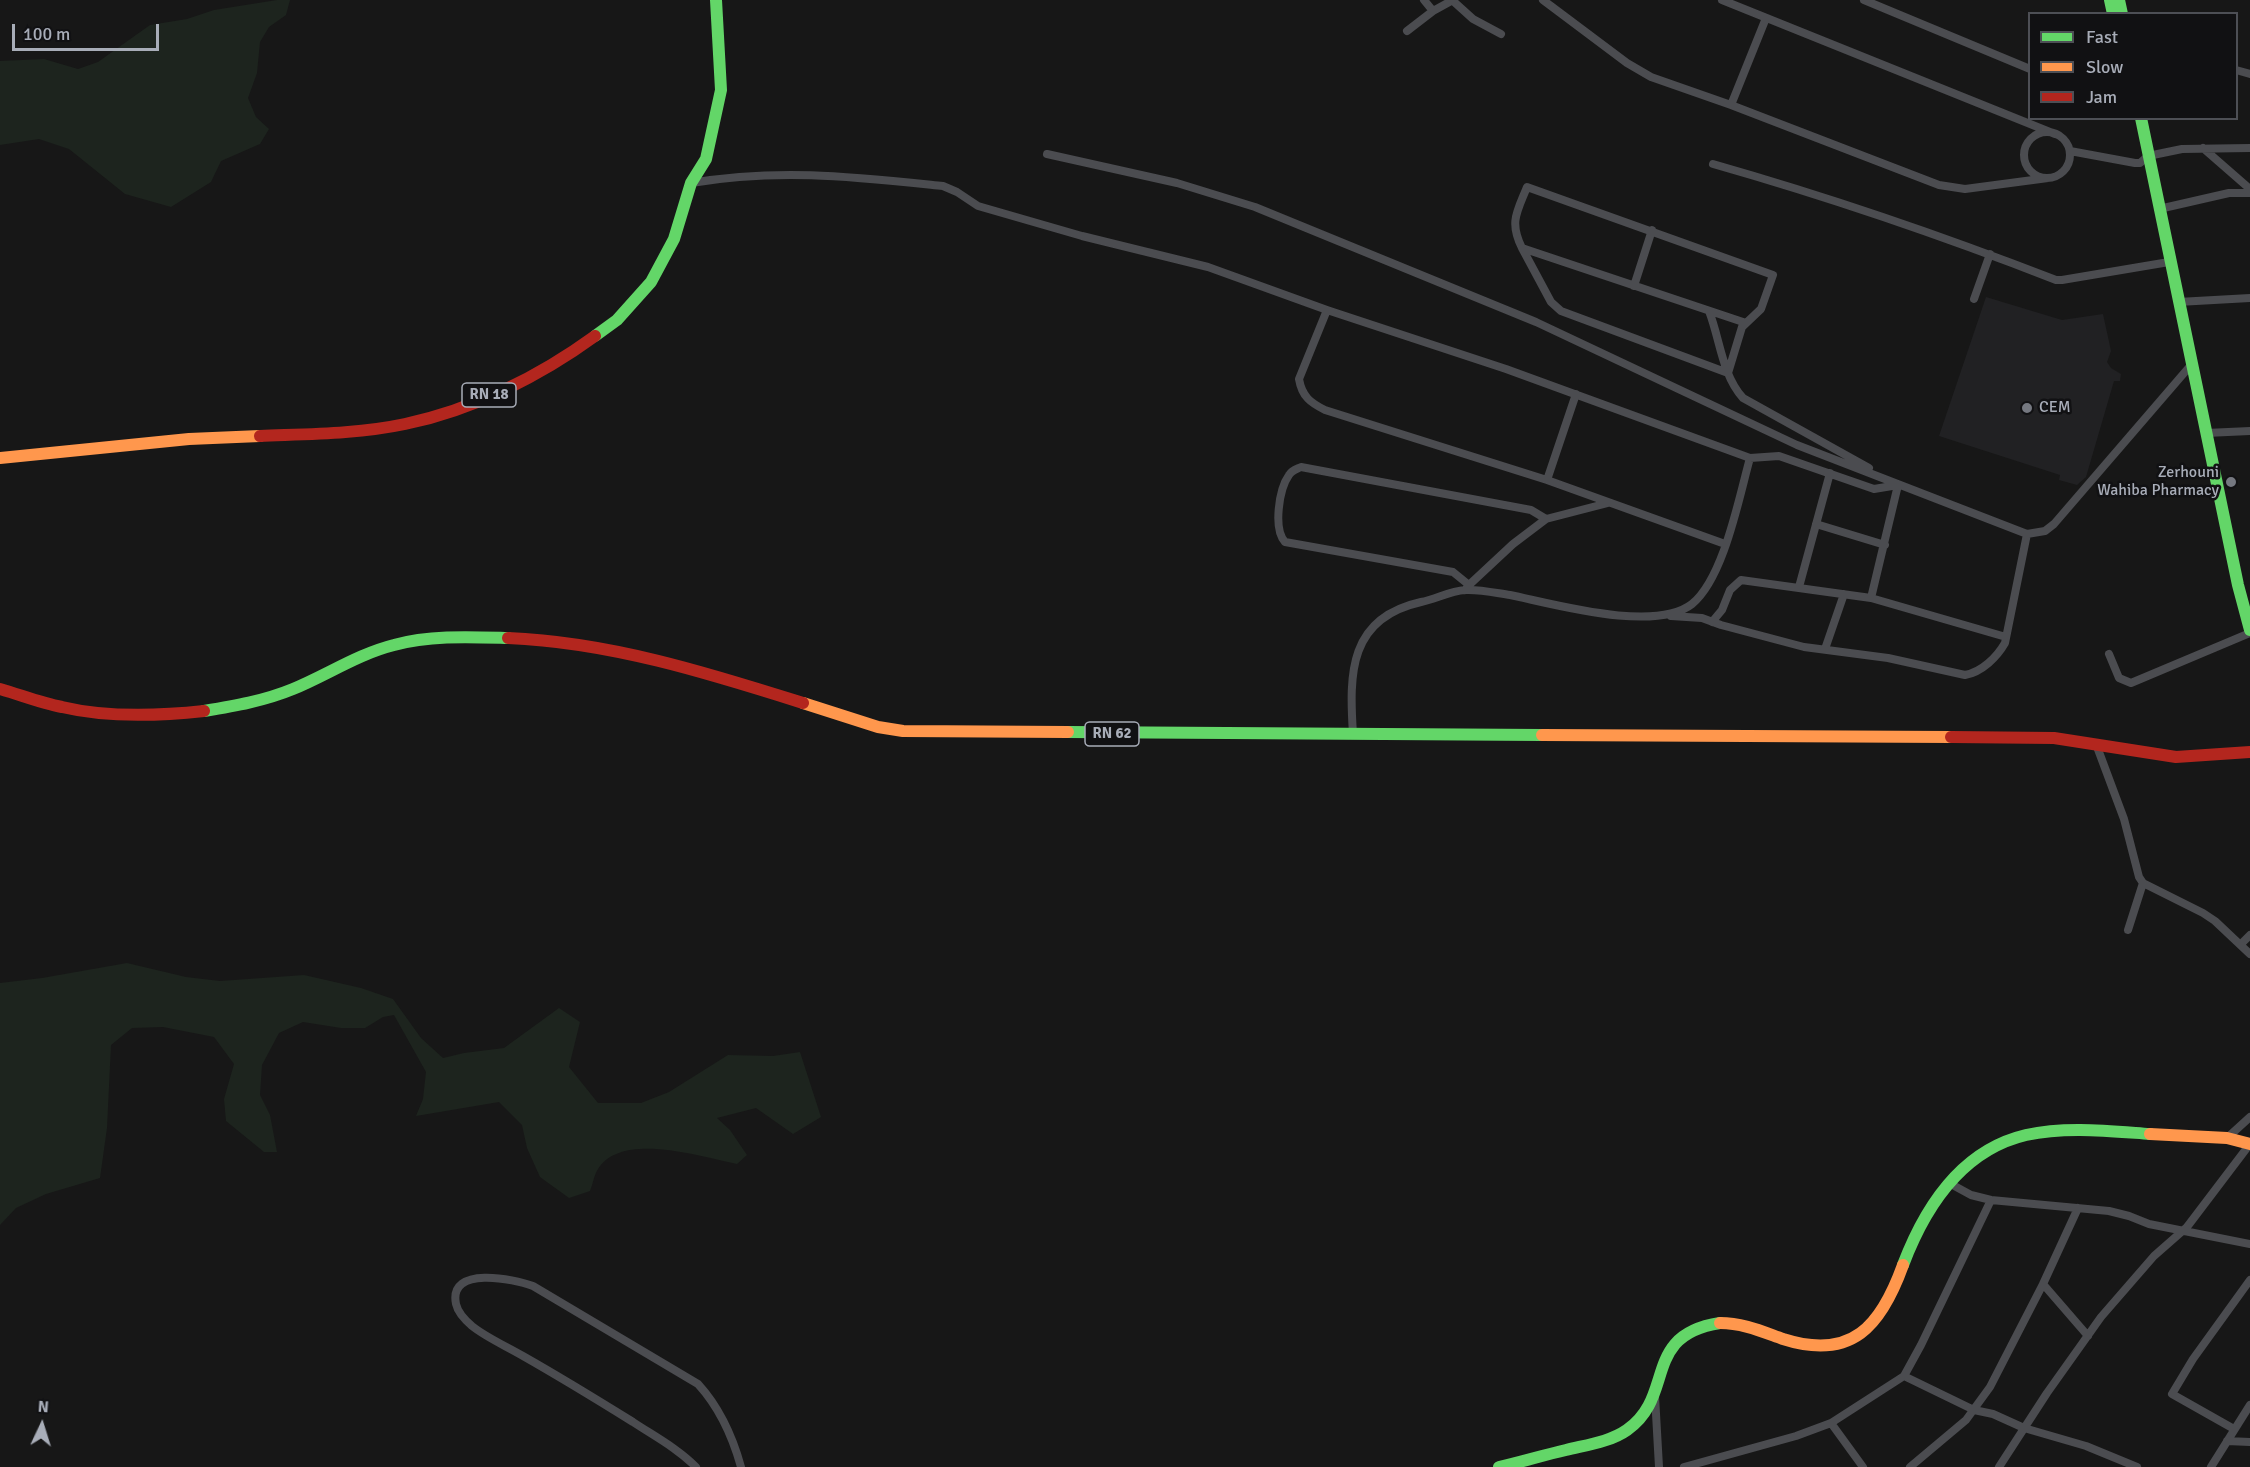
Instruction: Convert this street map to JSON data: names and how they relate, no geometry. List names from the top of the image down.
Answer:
{
  "streets": {
    "main road": ["RN 18", "RN 62"]
  },
  "places": ["CEM", "Zerhouni Wahiba Pharmacy"],
  "legend": ["Fast", "Slow", "Jam"],
  "scale_bar": "100 m",
  "north": "top"
}
